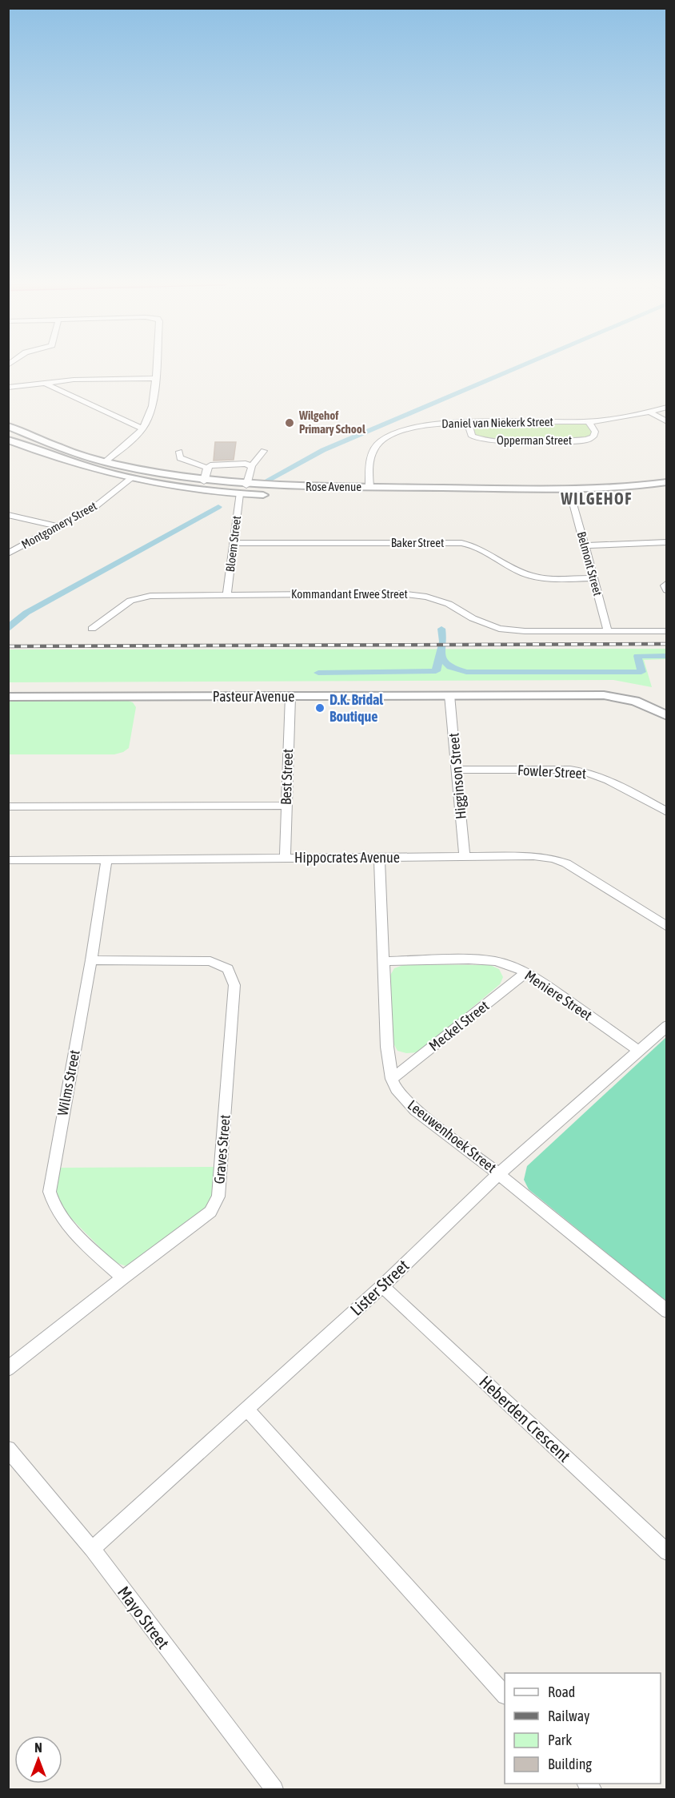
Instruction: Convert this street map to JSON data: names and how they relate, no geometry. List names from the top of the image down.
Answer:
{
  "streets": {
    "street": [
      "Daniel van Niekerk Street",
      "Opperman Street",
      "Rose Avenue",
      "Montgomery Street",
      "Baker Street",
      "Bloem Street",
      "Belmont Street",
      "Kommandant Erwee Street",
      "Pasteur Avenue",
      "Fowler Street",
      "Higginson Street",
      "Best Street",
      "Hippocrates Avenue",
      "Meniere Street",
      "Meckel Street",
      "Wilms Street",
      "Leeuwenhoek Street",
      "Graves Street",
      "Lister Street",
      "Heberden Crescent",
      "Mayo Street"
    ]
  },
  "crossings": [
    ["Daniel van Niekerk Street", "Opperman Street"],
    ["Daniel van Niekerk Street", "Rose Avenue"],
    ["Rose Avenue", "Montgomery Street"],
    ["Rose Avenue", "Bloem Street"],
    ["Rose Avenue", "Belmont Street"],
    ["Baker Street", "Bloem Street"],
    ["Baker Street", "Belmont Street"],
    ["Bloem Street", "Kommandant Erwee Street"],
    ["Belmont Street", "Kommandant Erwee Street"],
    ["Pasteur Avenue", "Higginson Street"],
    ["Pasteur Avenue", "Best Street"],
    ["Fowler Street", "Higginson Street"],
    ["Higginson Street", "Hippocrates Avenue"],
    ["Best Street", "Hippocrates Avenue"],
    ["Hippocrates Avenue", "Wilms Street"],
    ["Hippocrates Avenue", "Leeuwenhoek Street"],
    ["Meniere Street", "Meckel Street"],
    ["Meniere Street", "Leeuwenhoek Street"],
    ["Meniere Street", "Lister Street"],
    ["Meckel Street", "Leeuwenhoek Street"],
    ["Wilms Street", "Graves Street"],
    ["Leeuwenhoek Street", "Lister Street"],
    ["Lister Street", "Heberden Crescent"],
    ["Lister Street", "Mayo Street"]
  ],
  "districts": ["WILGEHOF"],
  "places": ["Wilgehof Primary School", "D.K. Bridal Boutique"],
  "legend": [
    "Road",
    "Railway",
    "Park",
    "Building"
  ],
  "north": "top"
}
